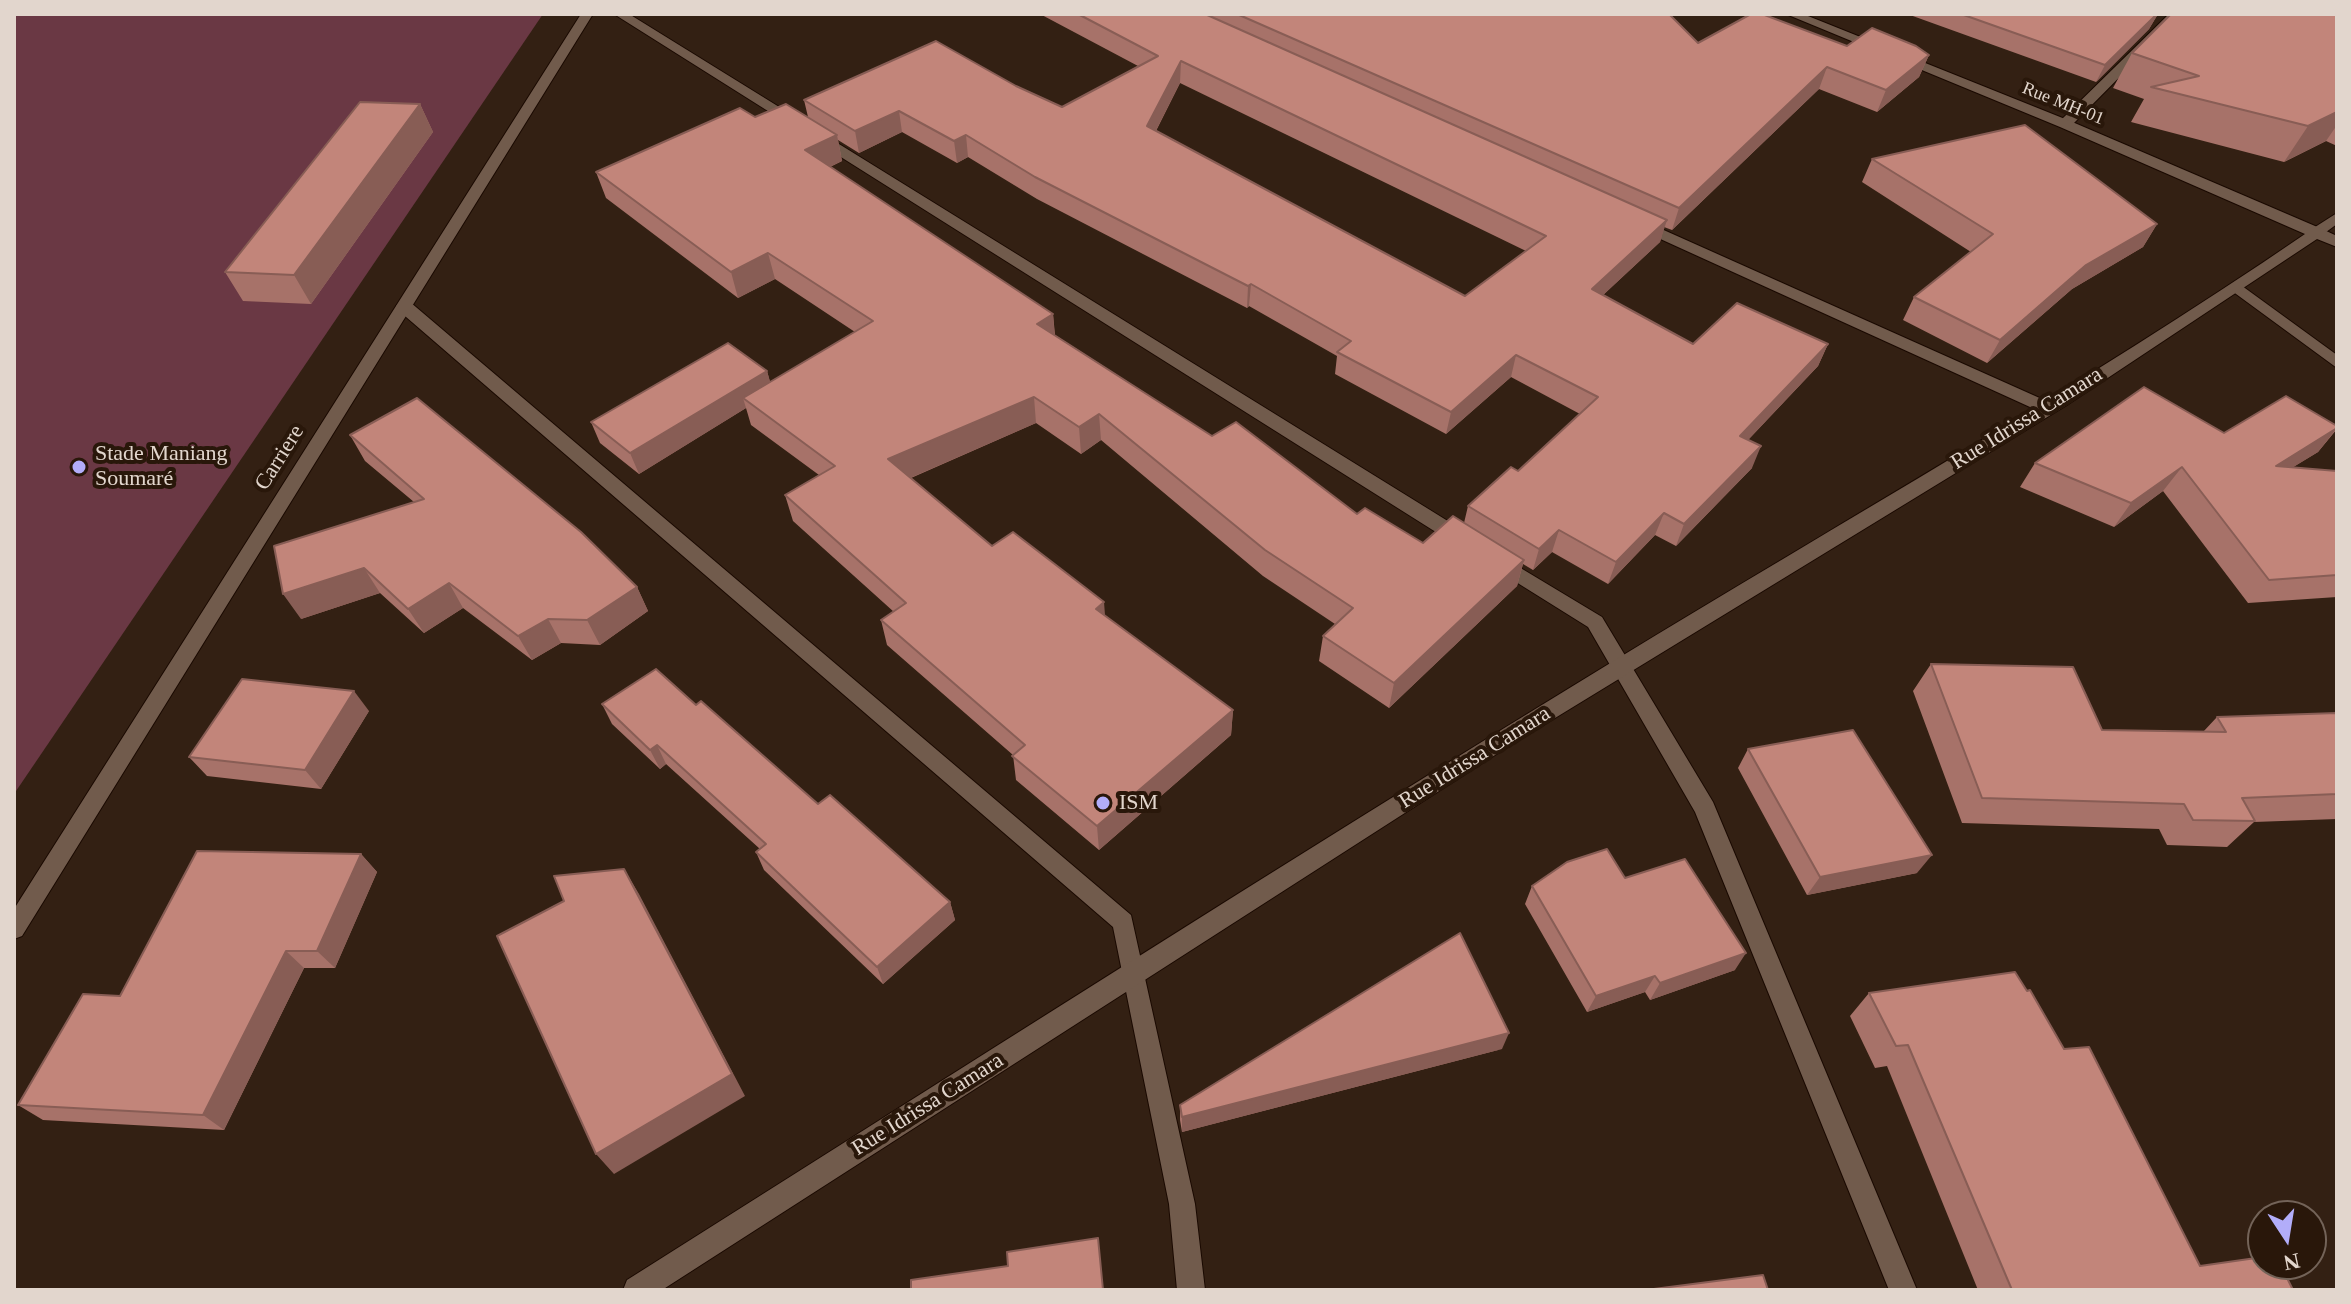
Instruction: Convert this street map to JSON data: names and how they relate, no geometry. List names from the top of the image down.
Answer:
{
  "streets": {
    "street": ["Rue MH-01", "Rue Idrissa Camara", "Carriere"]
  },
  "crossings": [
    ["Rue MH-01", "Rue Idrissa Camara"]
  ],
  "places": ["Stade Maniang Soumaré", "ISM"],
  "north": "bottom"
}
